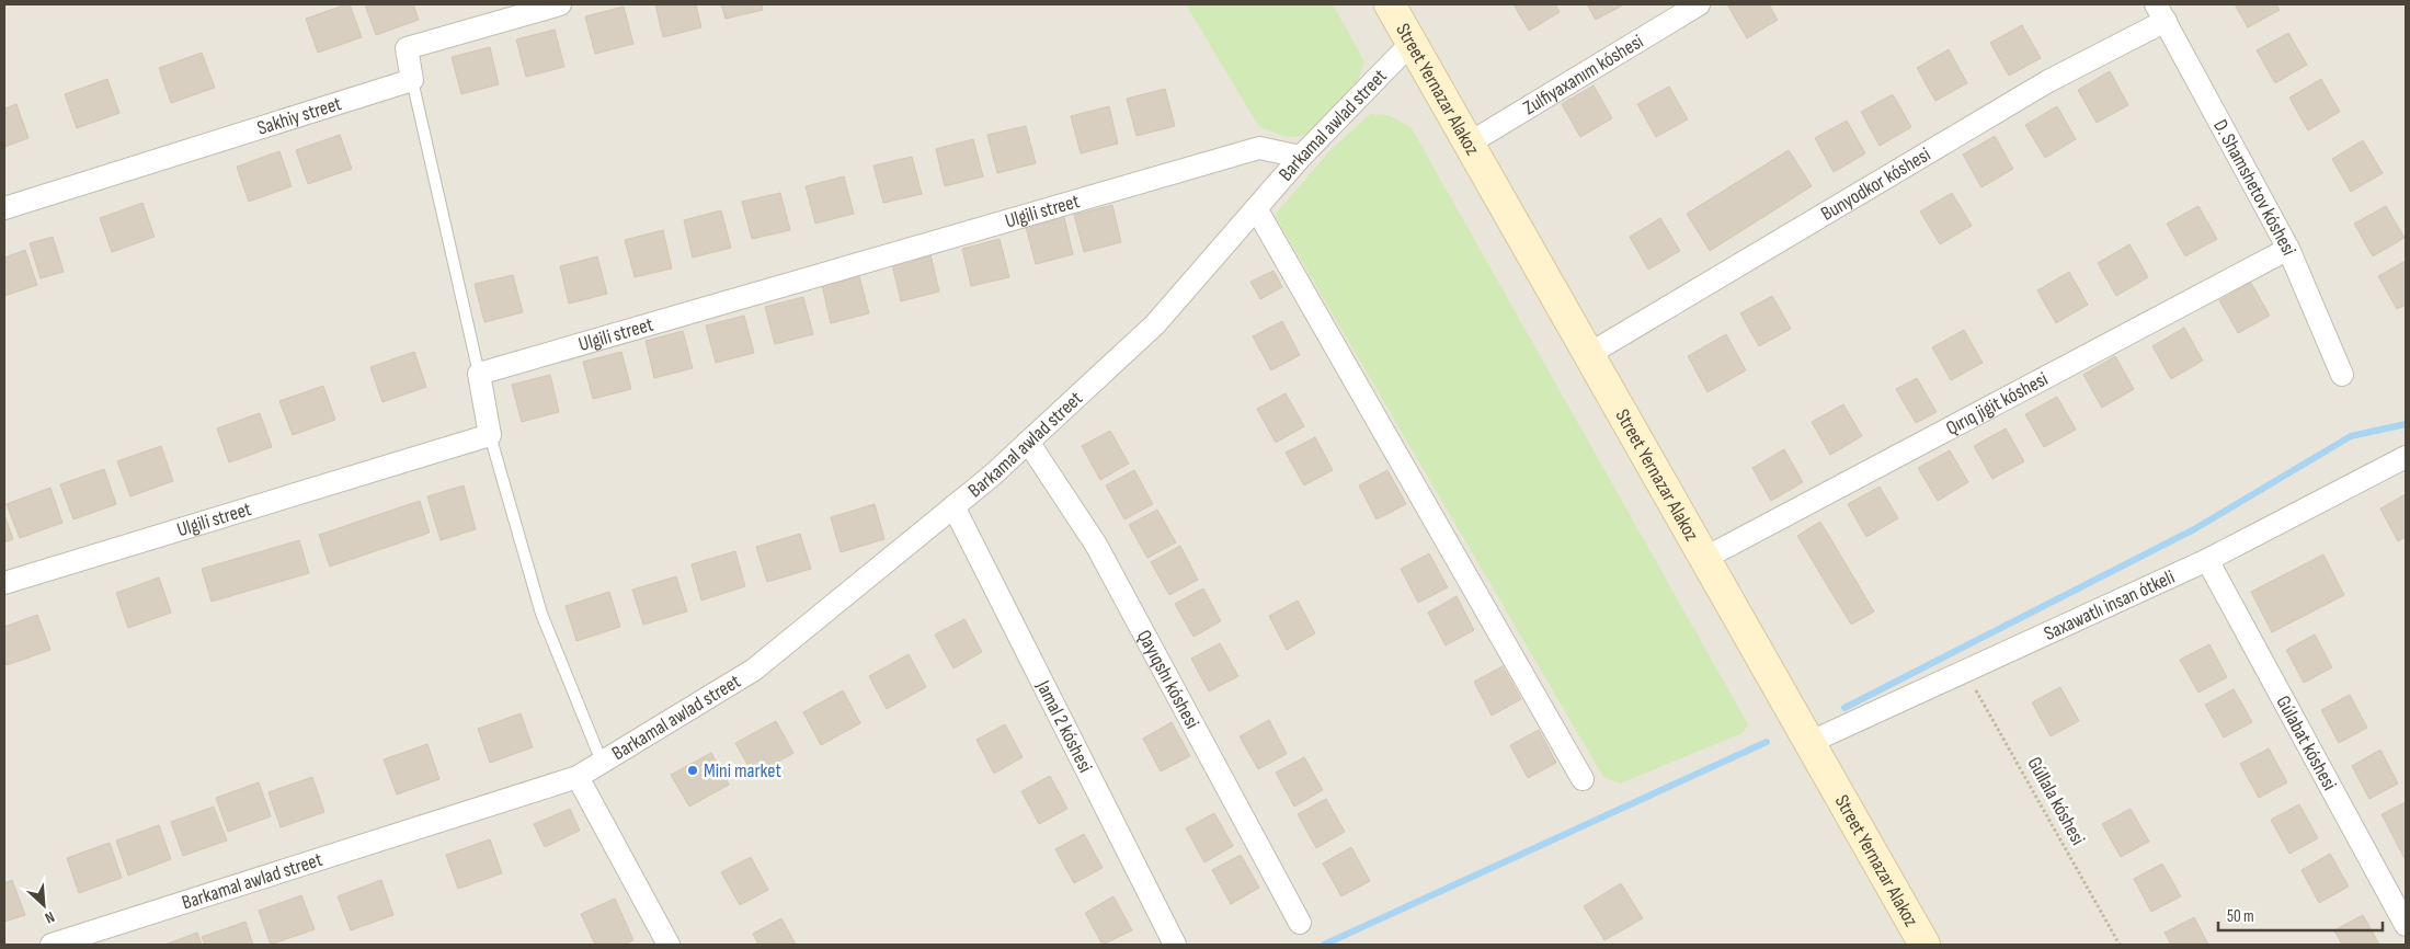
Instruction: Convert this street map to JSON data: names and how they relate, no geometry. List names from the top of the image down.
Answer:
{
  "streets": {
    "main road": ["Street Yernazar Alakoz"],
    "street": [
      "Zulfiyaxanım kóshesi",
      "Sakhiy street",
      "Barkamal awlad street",
      "Bunyodkor kóshesi",
      "D. Shamshetov kóshesi",
      "Ulgili street",
      "Qırıq jigit kóshesi",
      "Saxawatlı insan ótkeli",
      "Qayıqshı kóshesi",
      "Jamal 2 kóshesi",
      "Gúlabat kóshesi"
    ],
    "path": ["Gúllala kóshesi"]
  },
  "crossings": [
    ["Zulfiyaxanım kóshesi", "Street Yernazar Alakoz"],
    ["Street Yernazar Alakoz", "Barkamal awlad street"],
    ["Street Yernazar Alakoz", "Bunyodkor kóshesi"],
    ["Street Yernazar Alakoz", "Qırıq jigit kóshesi"],
    ["Street Yernazar Alakoz", "Saxawatlı insan ótkeli"],
    ["Barkamal awlad street", "Ulgili street"],
    ["Barkamal awlad street", "Qayıqshı kóshesi"],
    ["Barkamal awlad street", "Jamal 2 kóshesi"],
    ["Bunyodkor kóshesi", "D. Shamshetov kóshesi"],
    ["D. Shamshetov kóshesi", "Qırıq jigit kóshesi"],
    ["Saxawatlı insan ótkeli", "Gúlabat kóshesi"],
    ["Saxawatlı insan ótkeli", "Gúllala kóshesi"]
  ],
  "places": ["Mini market"],
  "scale_bar": "50 m",
  "north": "bottom right"
}
